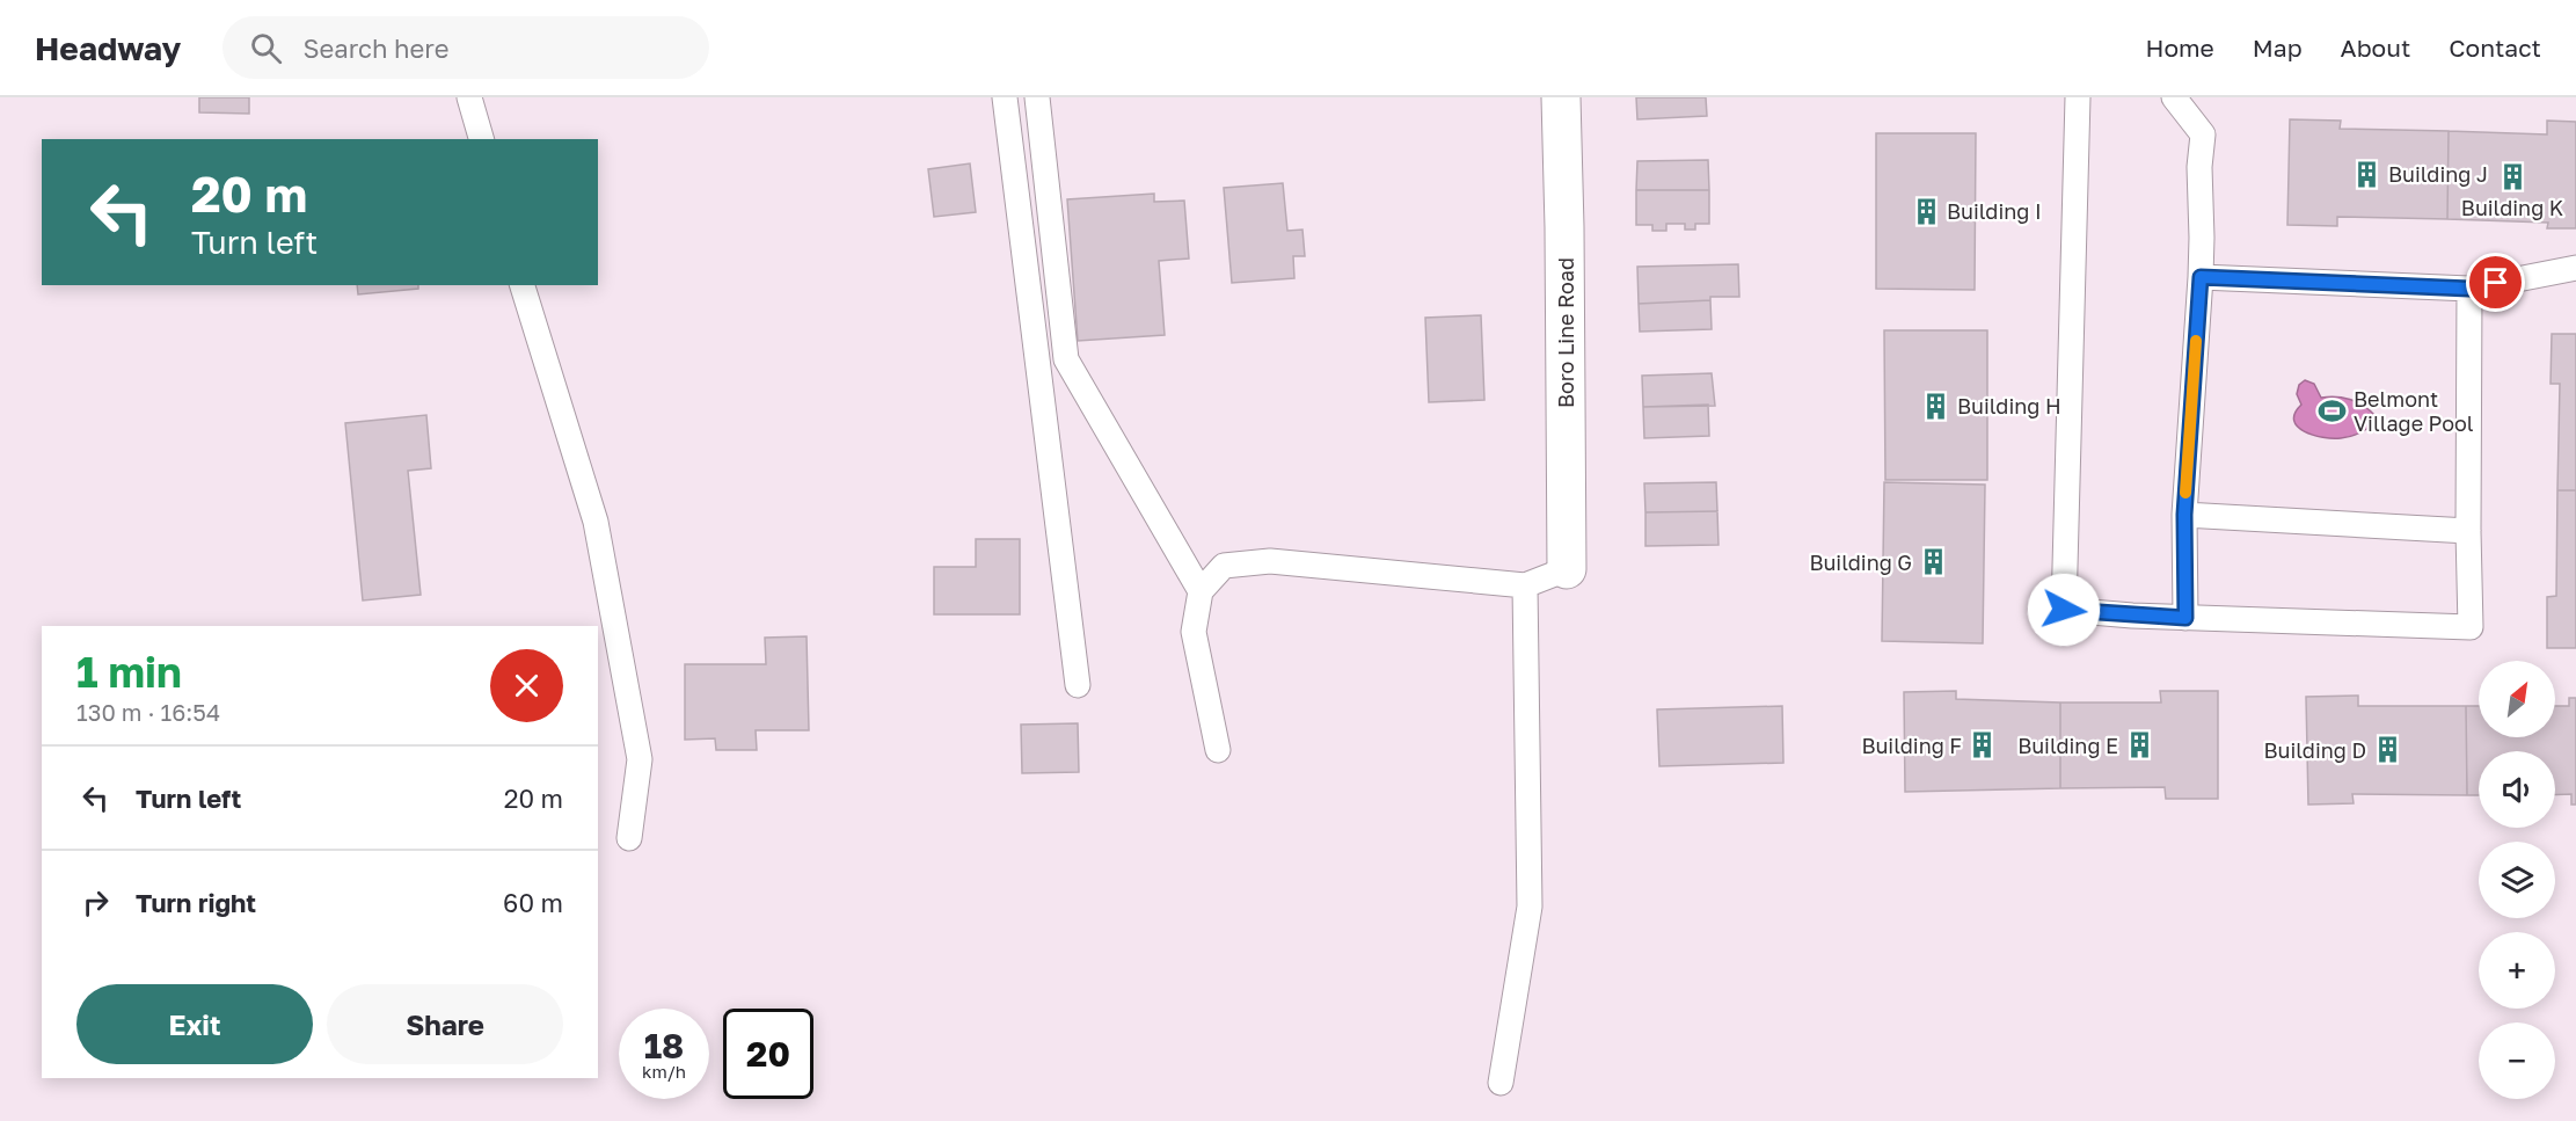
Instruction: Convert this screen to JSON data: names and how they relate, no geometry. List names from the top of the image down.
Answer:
{
  "streets": {
    "street": ["Boro Line Road"]
  },
  "places": {
    "building": [
      "Building J",
      "Building K",
      "Building I",
      "Building H",
      "Building G",
      "Building F",
      "Building E",
      "Building D"
    ],
    "sports": ["Belmont Village Pool"]
  },
  "north": "top right",
  "page": {
    "header": "Headway",
    "search": "Search here",
    "nav": [
      "Home",
      "Map",
      "About",
      "Contact"
    ],
    "turn": ["20 m", "Turn left"],
    "heading": ["1 min", "130 m · 16:54"],
    "map_buttons": ["+", "−"],
    "list": [
      {
        "name": "Turn left",
        "value": "20 m"
      },
      {
        "name": "Turn right",
        "value": "60 m"
      }
    ],
    "buttons": ["Exit", "Share"],
    "speed": "18 km/h",
    "limit": "20"
  }
}
